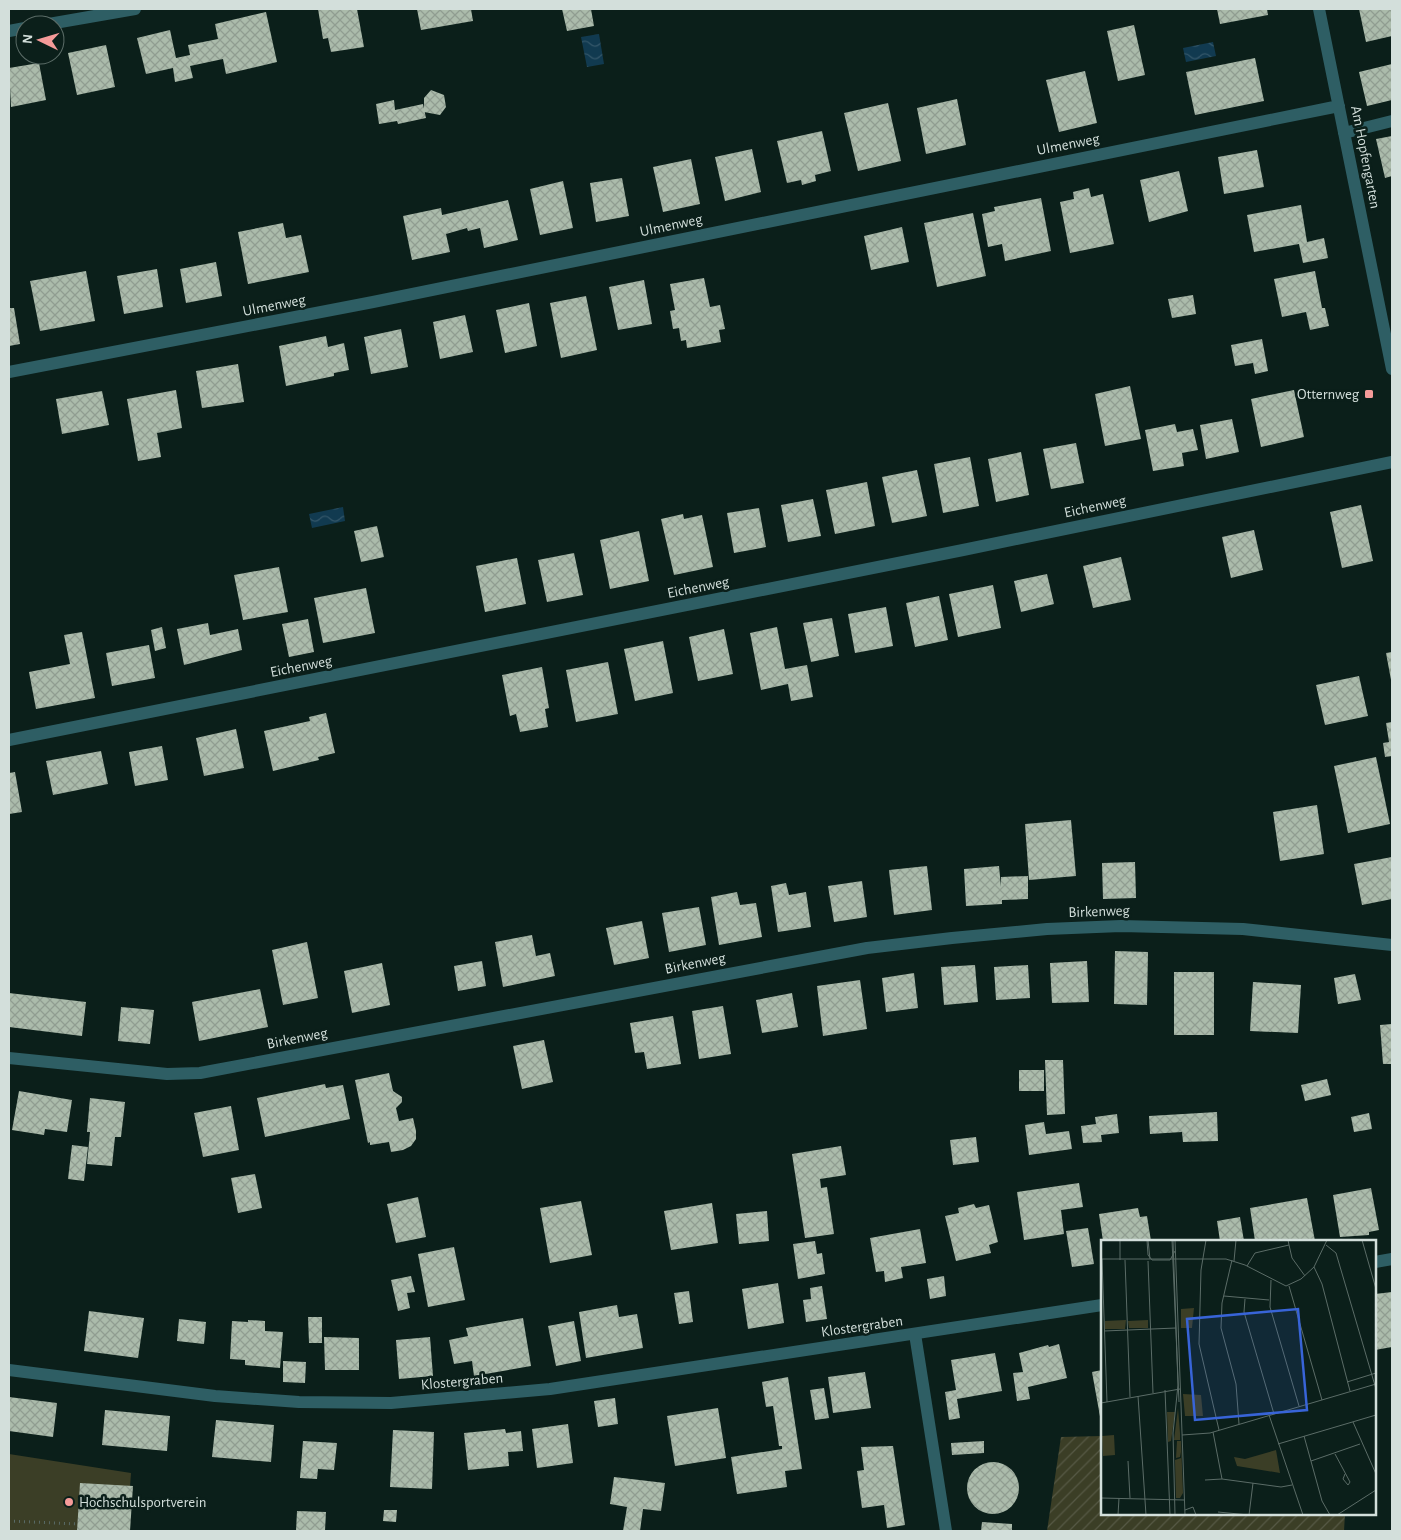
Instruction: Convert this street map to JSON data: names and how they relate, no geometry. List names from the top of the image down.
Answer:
{
  "streets": {
    "street": [
      "Ulmenweg",
      "Am Hopfengarten",
      "Eichenweg",
      "Birkenweg",
      "Klostergraben"
    ]
  },
  "crossings": [
    ["Ulmenweg", "Am Hopfengarten"]
  ],
  "places": {
    "transit": ["Otternweg"],
    "other": ["Hochschulsportverein"]
  },
  "north": "left"
}
